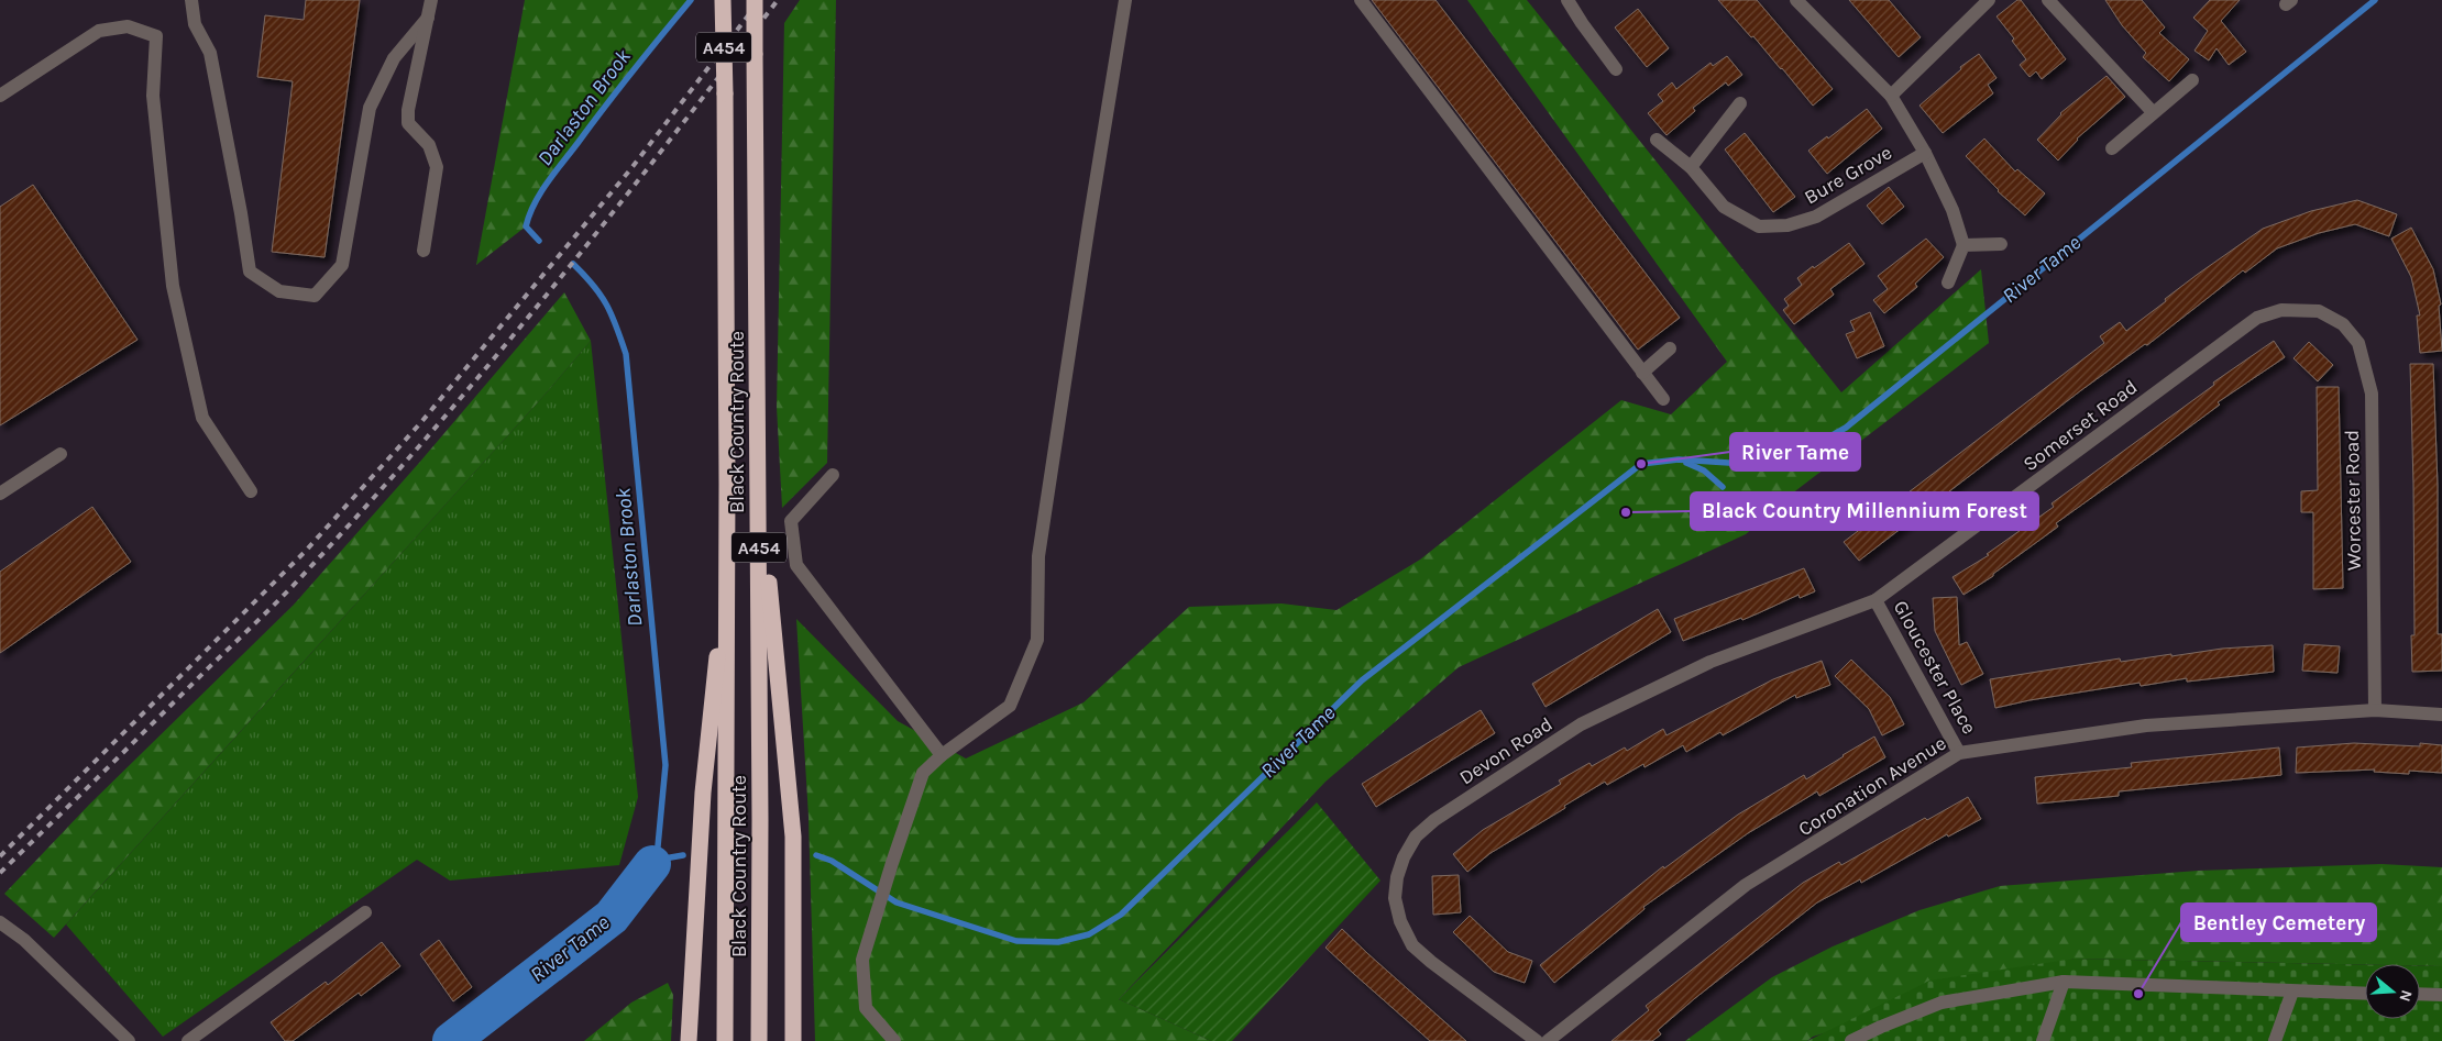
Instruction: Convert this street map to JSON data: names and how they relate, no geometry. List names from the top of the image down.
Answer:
{
  "streets": {
    "highway": ["A454", "Black Country Route"],
    "street": [
      "Bure Grove",
      "Somerset Road",
      "Worcester Road",
      "Gloucester Place",
      "Devon Road",
      "Coronation Avenue"
    ]
  },
  "crossings": [
    ["Somerset Road", "Worcester Road"],
    ["Somerset Road", "Gloucester Place"],
    ["Somerset Road", "Devon Road"],
    ["Worcester Road", "Coronation Avenue"],
    ["Gloucester Place", "Devon Road"],
    ["Gloucester Place", "Coronation Avenue"]
  ],
  "water": ["Darlaston Brook", "River Tame"],
  "places": ["River Tame", "Black Country Millennium Forest", "Bentley Cemetery"],
  "north": "right"
}
